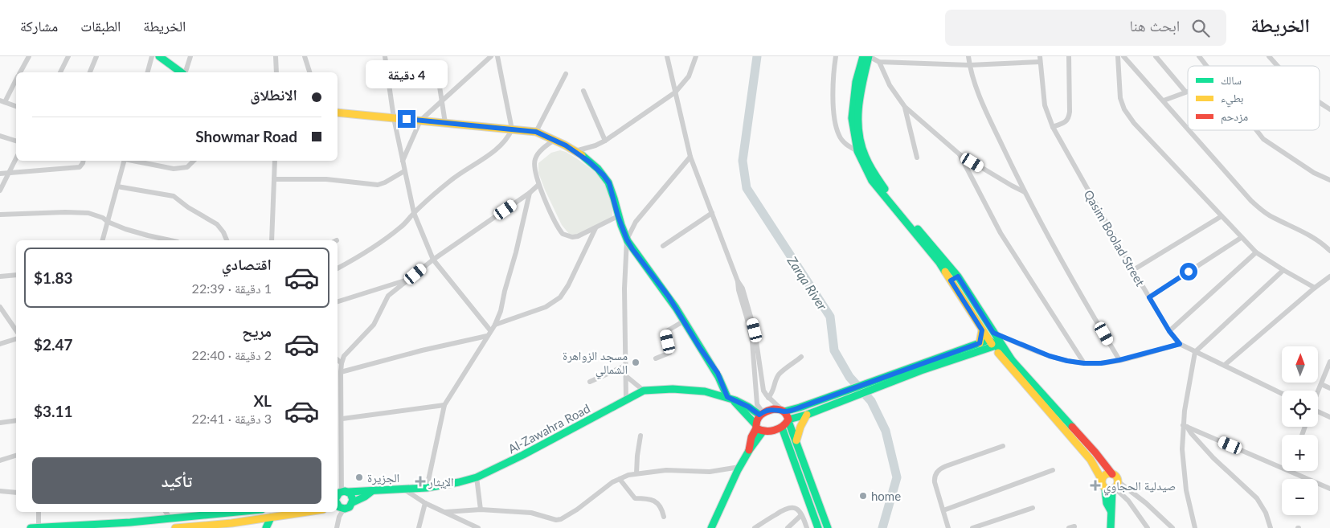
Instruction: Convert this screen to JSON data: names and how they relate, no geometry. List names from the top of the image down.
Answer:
{
  "streets": {
    "main road": ["Al-Zawahra Road"],
    "street": ["Qasim Boolad Street"]
  },
  "water": ["Zarqa River"],
  "places": {
    "other": ["مسجد الزواهرة الشمالي", "الجزيرة", "home"],
    "health": ["الإيثار", "صيدلية الحجاوي"]
  },
  "legend": ["سالك", "بطيء", "مزدحم"],
  "north": "top",
  "page": {
    "header": "الخريطة",
    "search": "ابحث هنا",
    "nav": ["الخريطة", "الطبقات", "مشاركة"],
    "bubble": "4 دقيقة",
    "banner": ["الانطلاق", "Showmar Road"],
    "list": [
      {
        "name": "اقتصادي",
        "note": "1 دقيقة · 22:39",
        "value": "$1.83"
      },
      {
        "name": "مريح",
        "note": "2 دقيقة · 22:40",
        "value": "$2.47"
      },
      {
        "name": "XL",
        "note": "3 دقيقة · 22:41",
        "value": "$3.11"
      }
    ],
    "map_buttons": ["+", "−"],
    "buttons": "تأكيد"
  }
}
